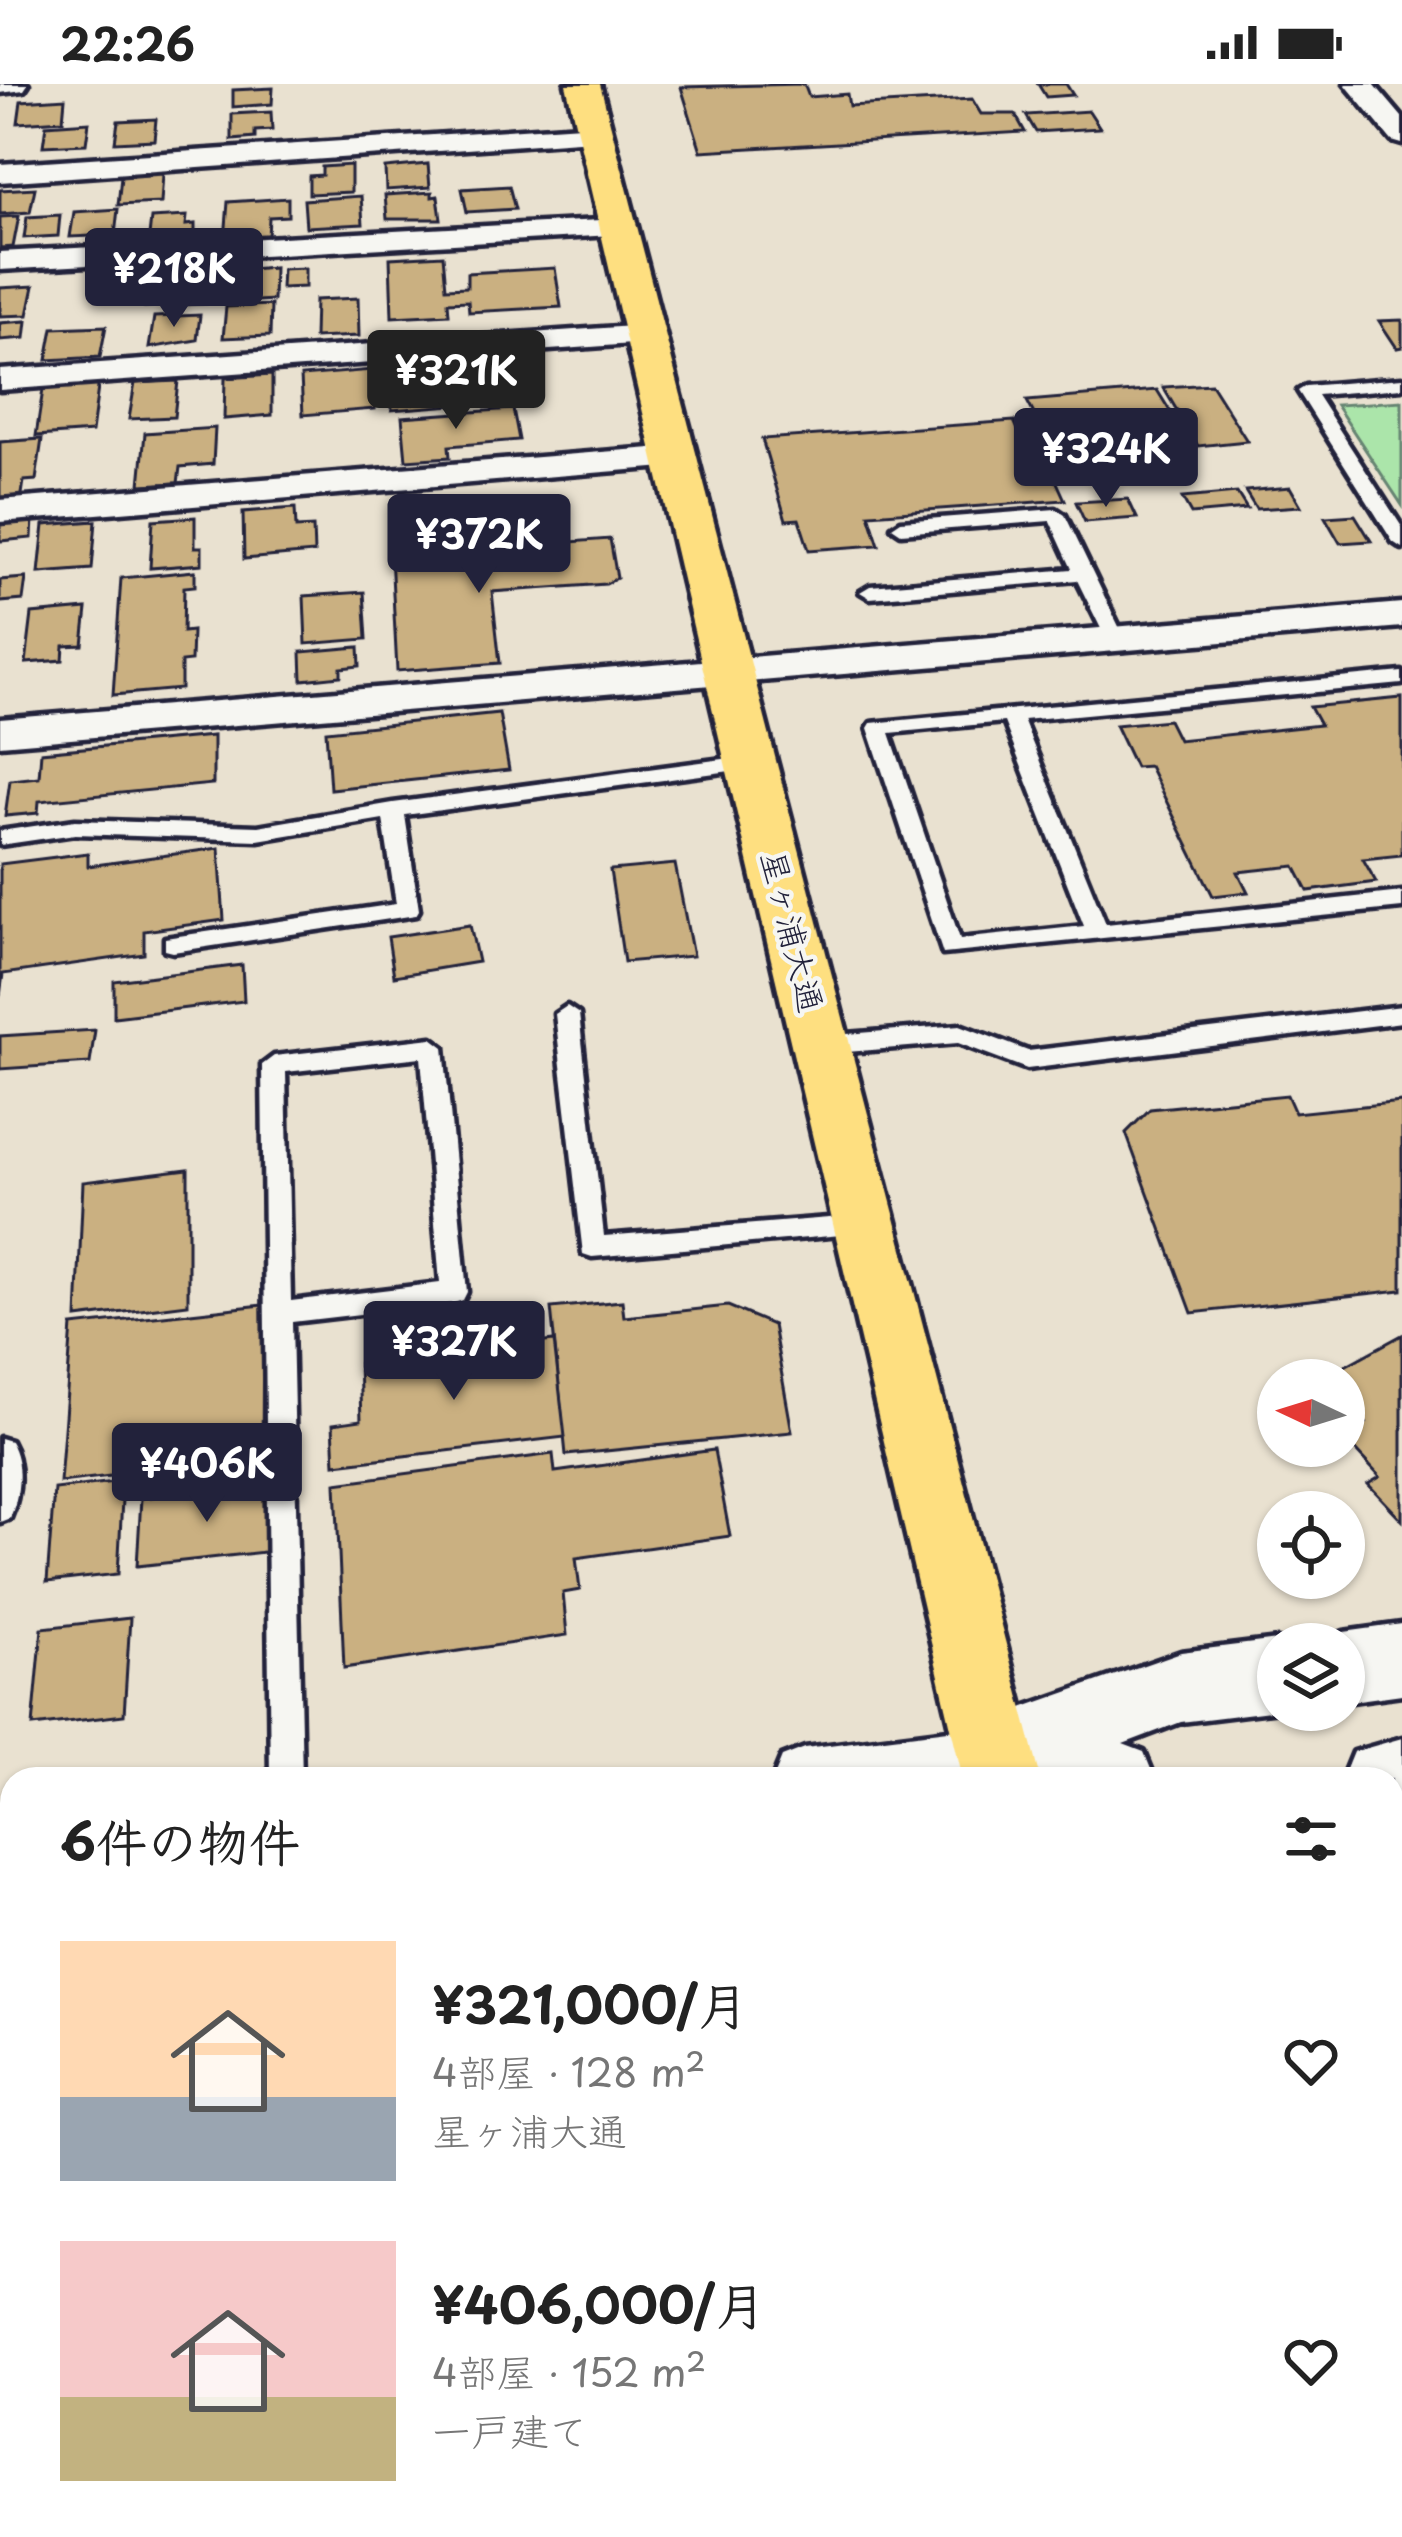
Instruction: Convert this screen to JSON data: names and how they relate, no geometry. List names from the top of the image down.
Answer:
{
  "streets": {
    "highway": ["星ヶ浦大通"]
  },
  "north": "left",
  "page": {
    "status": "22:26",
    "price": [
      "¥218K",
      "¥321K",
      "¥324K",
      "¥372K",
      "¥327K",
      "¥406K"
    ],
    "heading": "6件の物件",
    "list": [
      {
        "name": "¥321,000/月",
        "note": "4部屋 · 128 m² · 星ヶ浦大通"
      },
      {
        "name": "¥406,000/月",
        "note": "4部屋 · 152 m² · 一戸建て"
      }
    ]
  }
}
